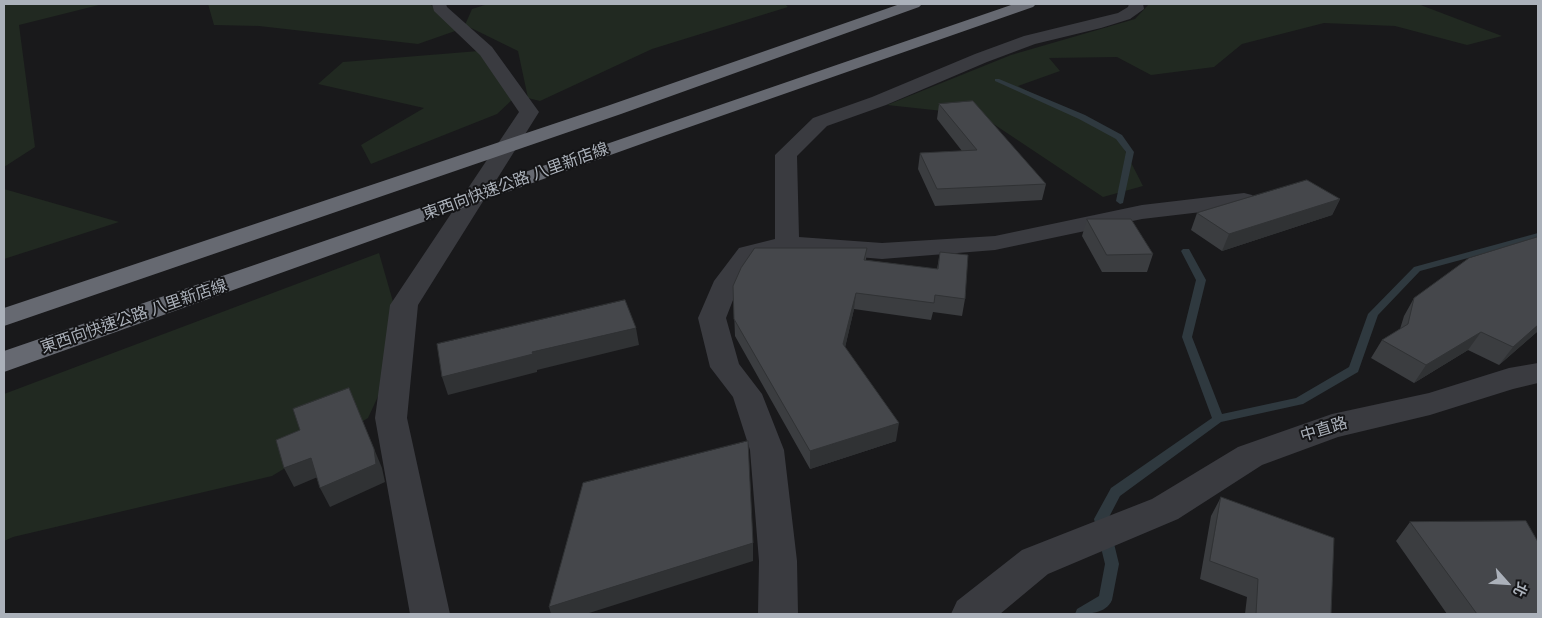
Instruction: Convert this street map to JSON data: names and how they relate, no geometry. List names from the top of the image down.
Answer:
{
  "streets": {
    "highway": ["東西向快速公路 八里新店線"],
    "street": ["中直路"]
  },
  "north": "bottom right"
}
